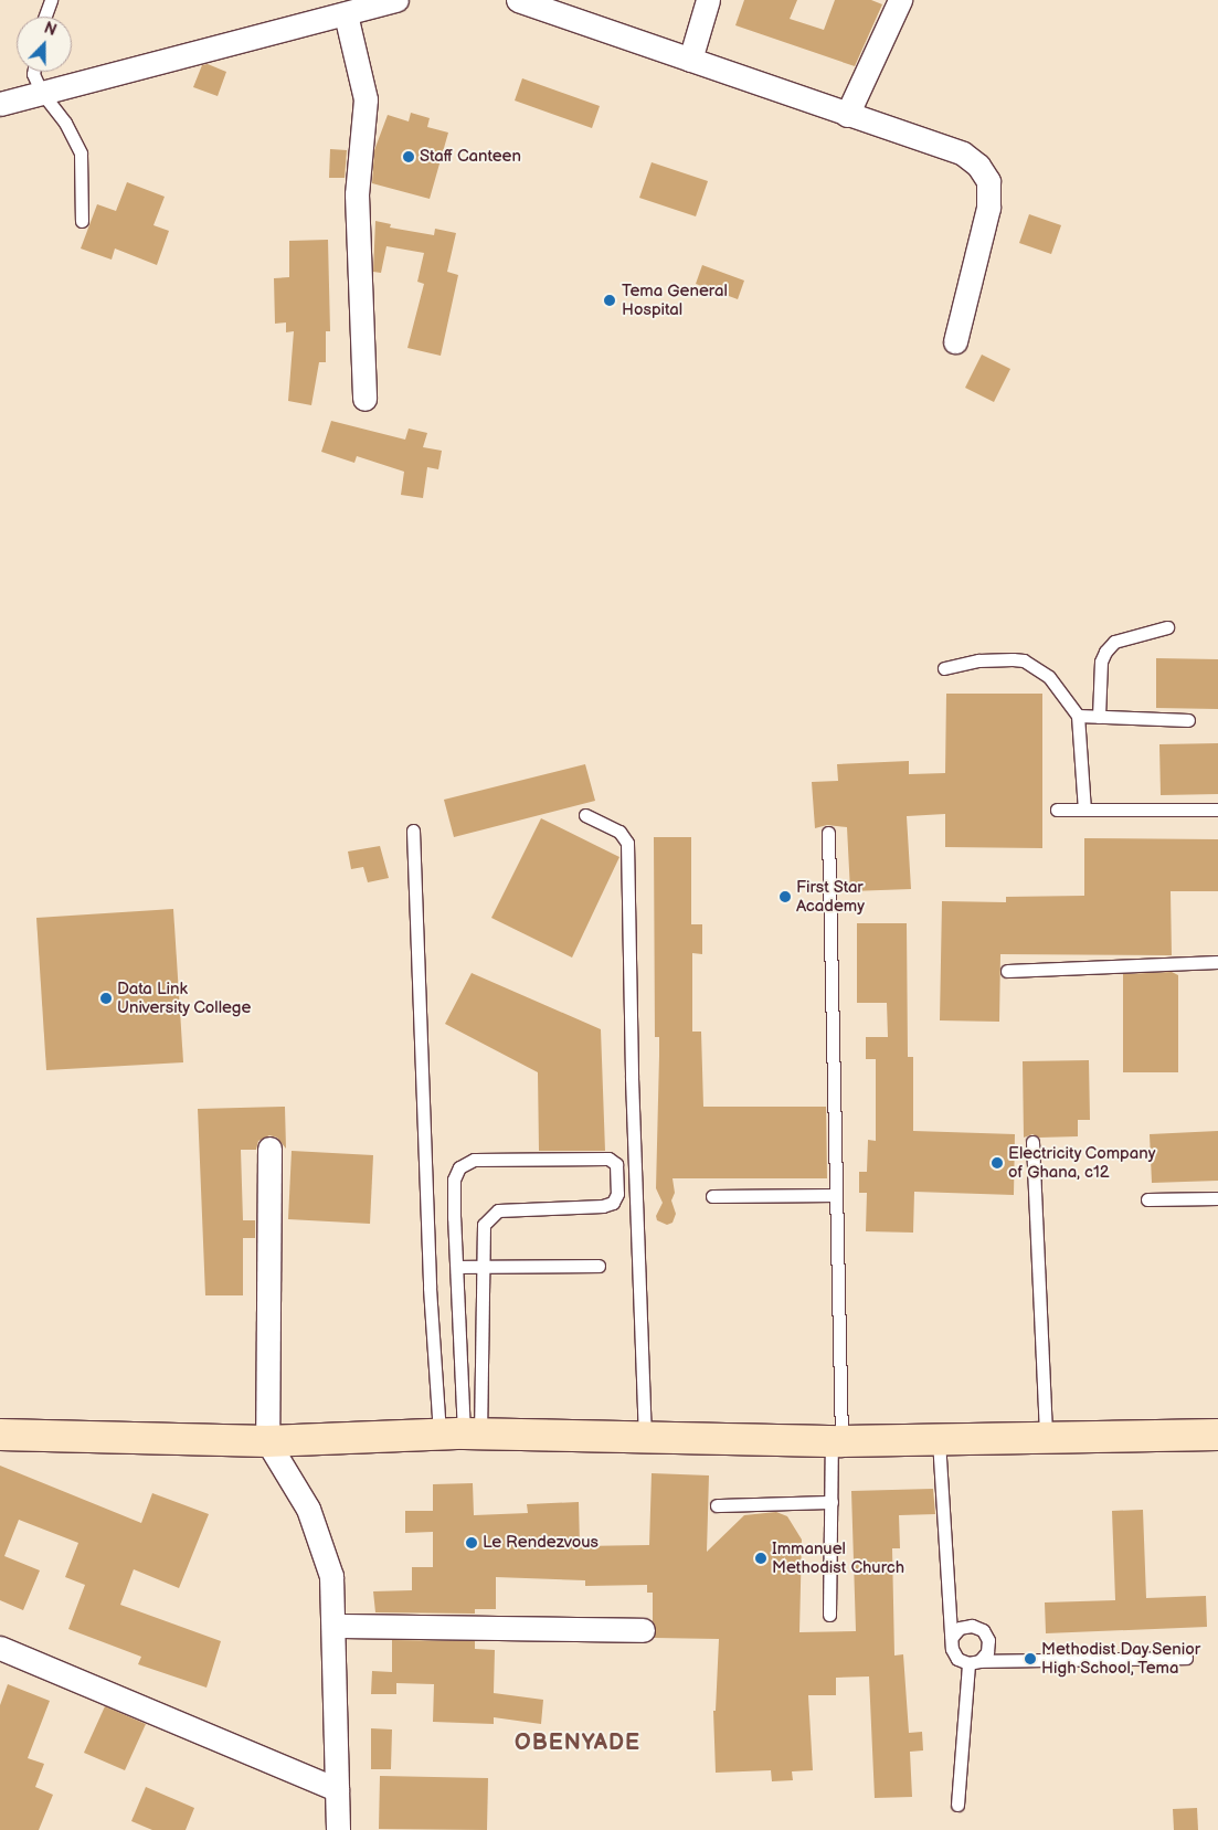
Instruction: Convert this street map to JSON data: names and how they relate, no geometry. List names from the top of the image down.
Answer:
{
  "districts": ["OBENYADE"],
  "places": [
    "Staff Canteen",
    "Tema General Hospital",
    "First Star Academy",
    "Data Link University College",
    "Electricity Company of Ghana, c12",
    "Le Rendezvous",
    "Immanuel Methodist Church",
    "Methodist Day Senior High School, Tema"
  ],
  "north": "top"
}
